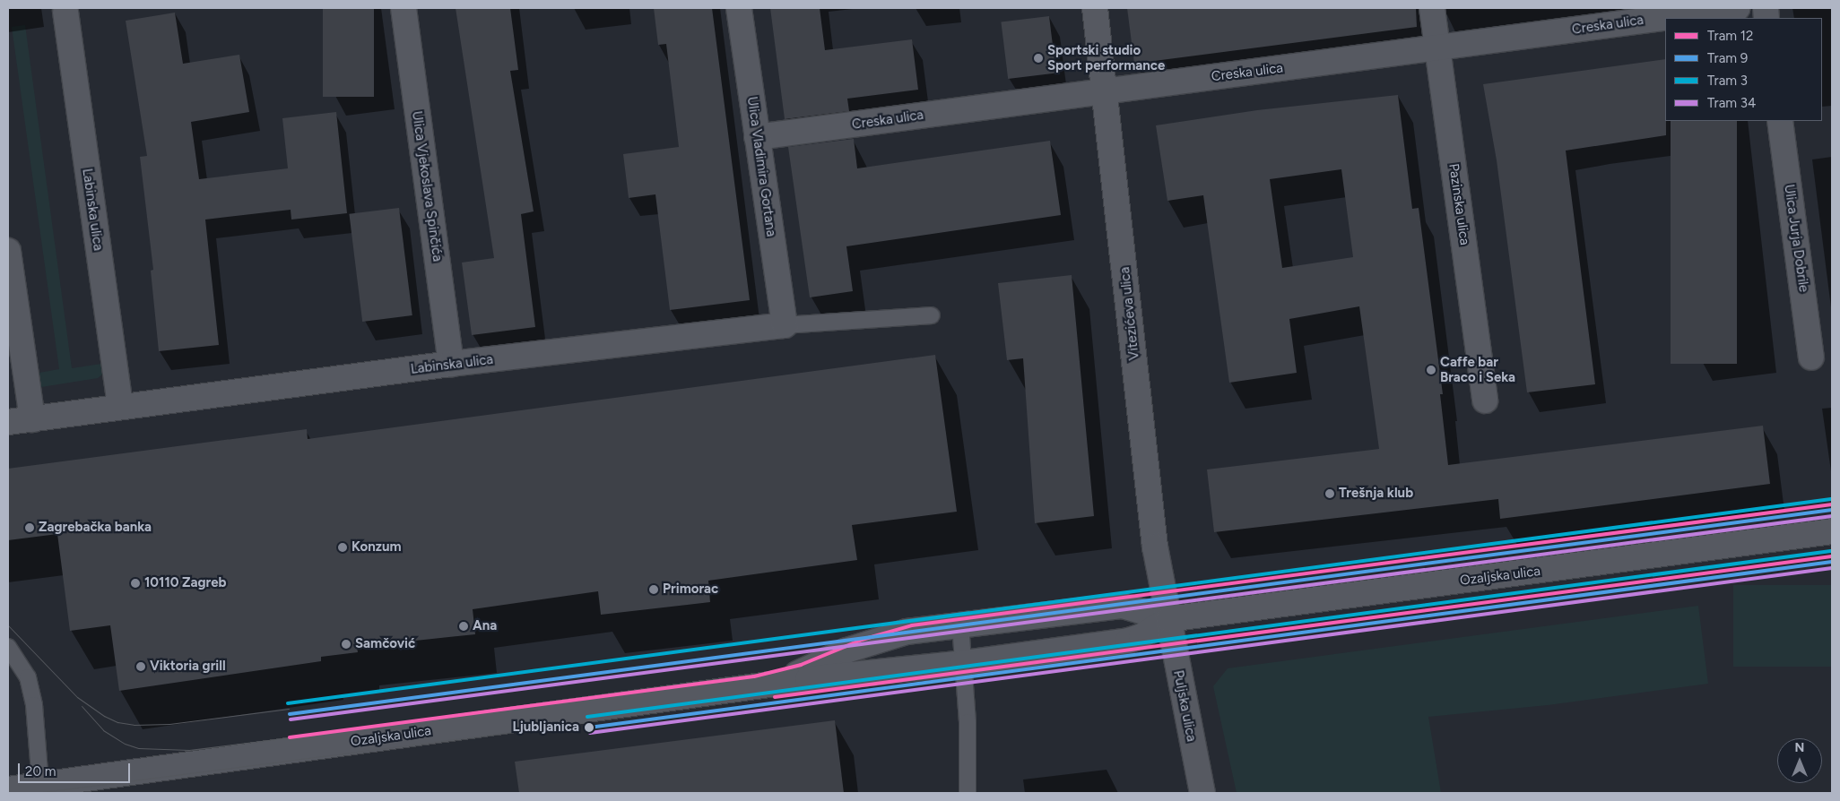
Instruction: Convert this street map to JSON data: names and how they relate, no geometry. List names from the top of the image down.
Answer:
{
  "streets": {
    "street": [
      "Creska ulica",
      "Ulica Vladimira Gortana",
      "Ulica Vjekoslava Spinčića",
      "Pazinska ulica",
      "Labinska ulica",
      "Ulica Jurja Dobrile",
      "Vitezićeva ulica",
      "Ozaljska ulica",
      "Puljska ulica"
    ]
  },
  "crossings": [
    ["Creska ulica", "Ulica Vladimira Gortana"],
    ["Creska ulica", "Pazinska ulica"],
    ["Creska ulica", "Vitezićeva ulica"],
    ["Ulica Vladimira Gortana", "Labinska ulica"],
    ["Ulica Vjekoslava Spinčića", "Labinska ulica"],
    ["Vitezićeva ulica", "Ozaljska ulica"],
    ["Vitezićeva ulica", "Puljska ulica"],
    ["Ozaljska ulica", "Puljska ulica"]
  ],
  "places": [
    "Sportski studio Sport performance",
    "Caffe bar Braco i Seka",
    "Trešnja klub",
    "Zagrebačka banka",
    "Konzum",
    "10110 Zagreb",
    "Primorac",
    "Ana",
    "Samčović",
    "Viktoria grill",
    "Ljubljanica"
  ],
  "lines": [
    "tram line 3",
    "tram line 12",
    "tram line 9",
    "tram line 34"
  ],
  "legend": [
    "Tram 12",
    "Tram 9",
    "Tram 3",
    "Tram 34"
  ],
  "scale_bar": "20 m",
  "north": "top"
}
